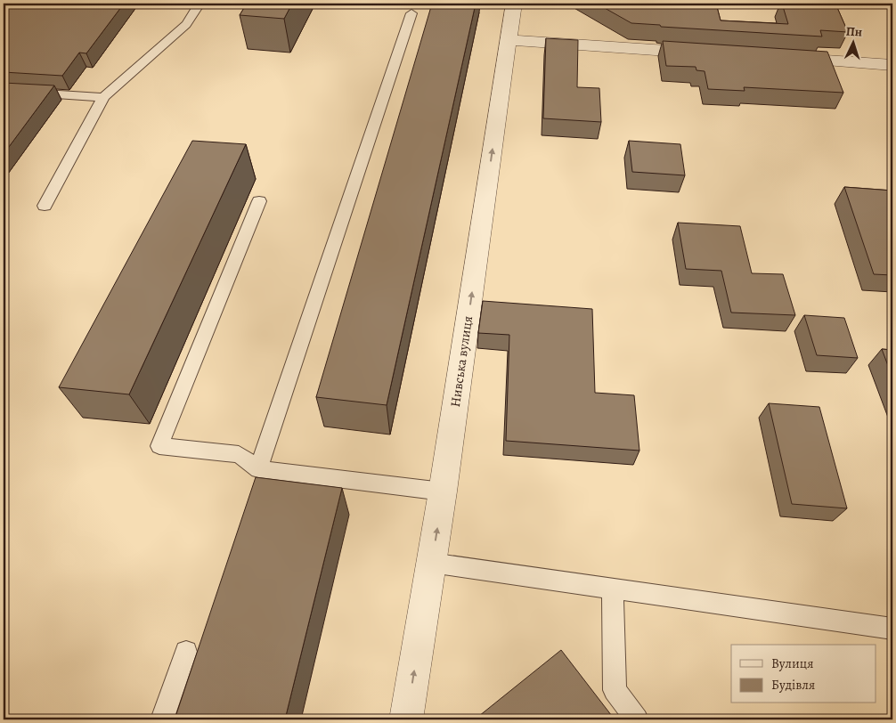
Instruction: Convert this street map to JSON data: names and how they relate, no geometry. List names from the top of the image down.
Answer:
{
  "streets": {
    "street": ["Нивська вулиця"]
  },
  "one_way": ["Нивська вулиця"],
  "legend": ["Вулиця", "Будівля"],
  "north": "top"
}
